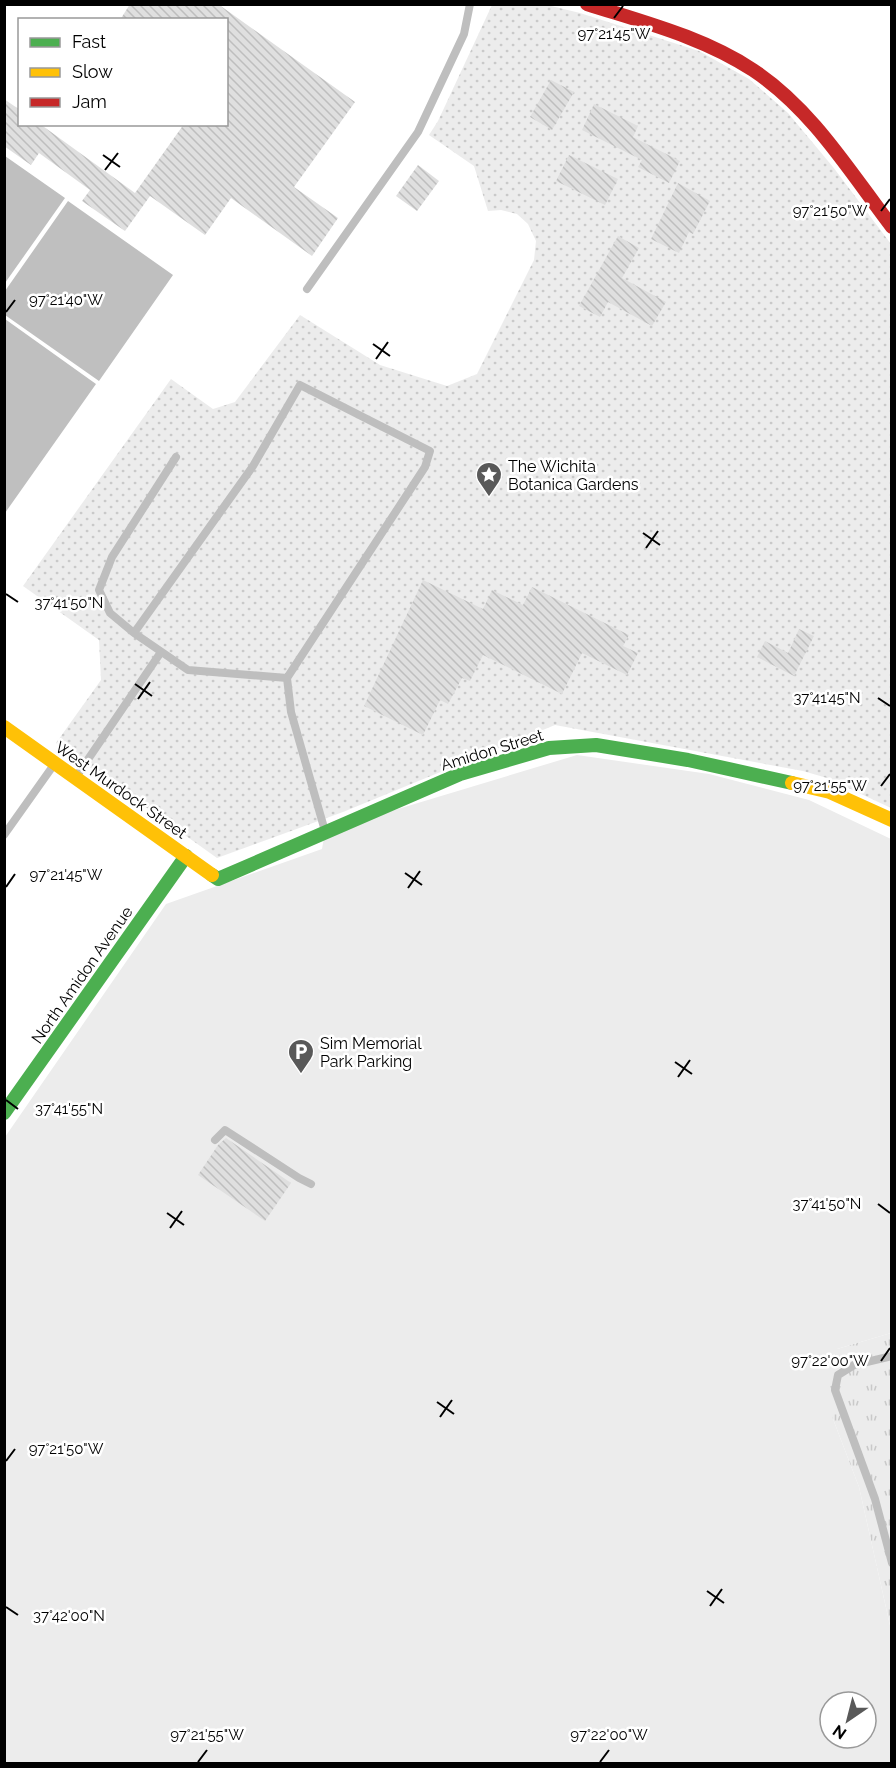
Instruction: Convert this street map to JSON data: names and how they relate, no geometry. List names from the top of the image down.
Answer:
{
  "streets": {
    "street": ["Amidon Street", "West Murdock Street", "North Amidon Avenue"]
  },
  "crossings": [
    ["Amidon Street", "West Murdock Street"],
    ["West Murdock Street", "North Amidon Avenue"]
  ],
  "places": {
    "place": ["The Wichita Botanica Gardens"],
    "parking": ["Sim Memorial Park Parking"]
  },
  "legend": ["Fast", "Slow", "Jam"],
  "north": "bottom left",
  "coordinates": [
    "97°21'45\"W",
    "97°21'50\"W",
    "97°21'40\"W",
    "37°41'50\"N",
    "37°41'45\"N",
    "97°21'55\"W",
    "37°41'55\"N",
    "97°22'00\"W",
    "37°42'00\"N"
  ]
}
